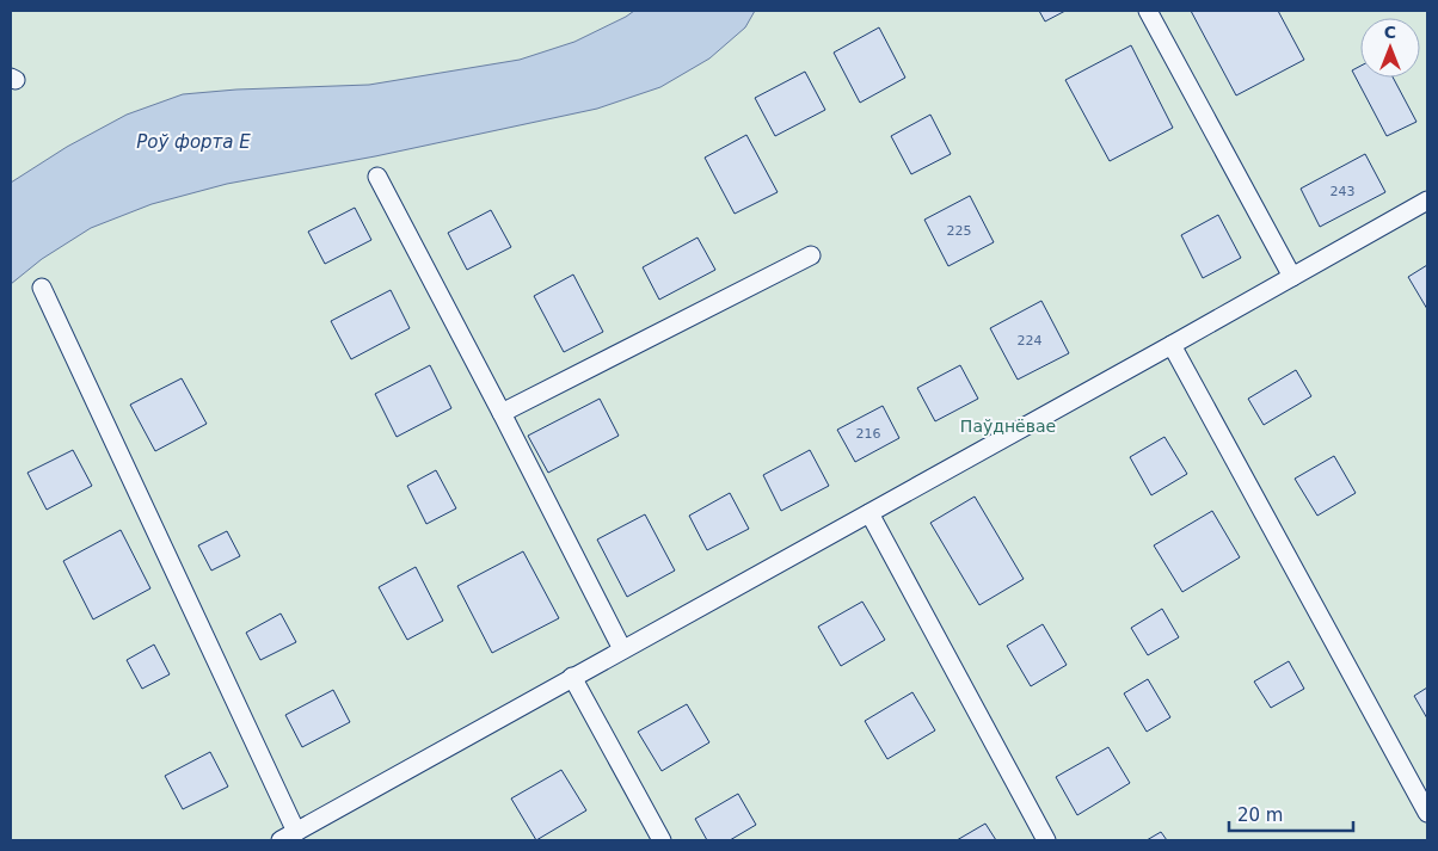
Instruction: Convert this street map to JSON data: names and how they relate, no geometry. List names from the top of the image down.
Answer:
{
  "water": ["Роў форта Е"],
  "parks": ["Паўднёвае"],
  "house_numbers": [
    "243",
    "225",
    "224",
    "216"
  ],
  "scale_bar": "20 m",
  "north": "top"
}
